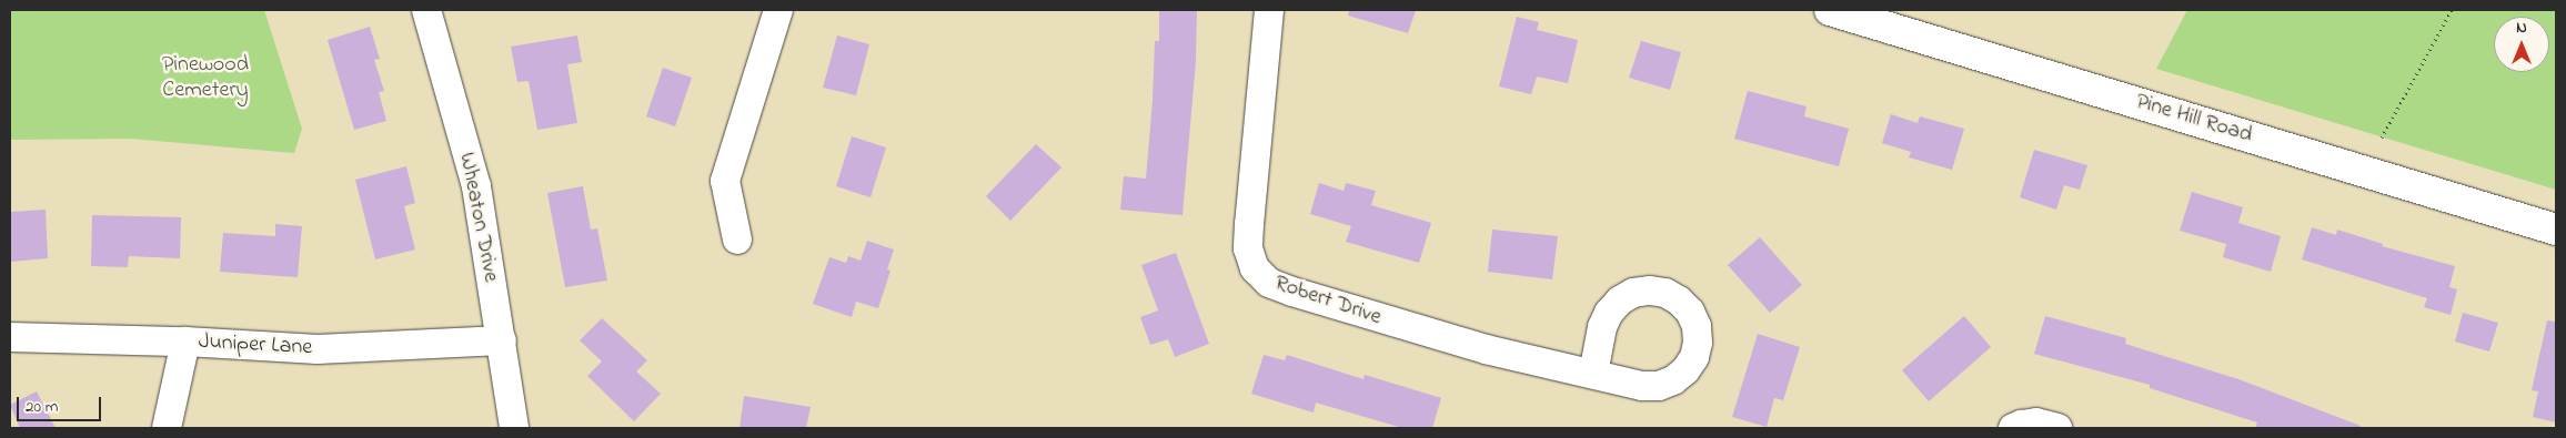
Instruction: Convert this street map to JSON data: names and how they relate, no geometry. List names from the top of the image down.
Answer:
{
  "streets": {
    "street": [
      "Pine Hill Road",
      "Wheaton Drive",
      "Robert Drive",
      "Juniper Lane"
    ]
  },
  "crossings": [
    ["Wheaton Drive", "Juniper Lane"]
  ],
  "parks": ["Pinewood Cemetery"],
  "scale_bar": "20 m",
  "north": "top"
}
